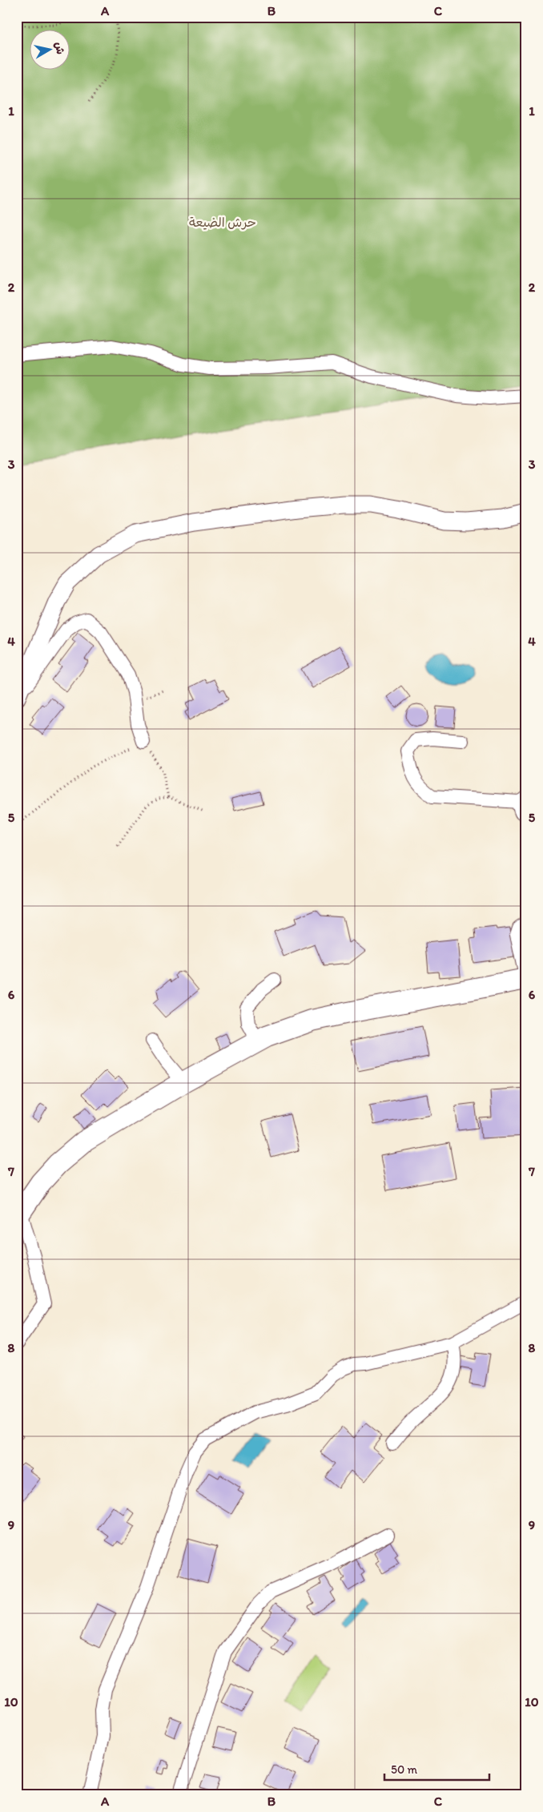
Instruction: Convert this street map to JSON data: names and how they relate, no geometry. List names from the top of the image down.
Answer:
{
  "parks": ["حرش الضيعة"],
  "scale_bar": "50 m",
  "north": "right",
  "grid": {
    "columns": ["A", "B", "C"],
    "rows": [
      "1",
      "2",
      "3",
      "4",
      "5",
      "6",
      "7",
      "8",
      "9",
      "10"
    ]
  }
}
